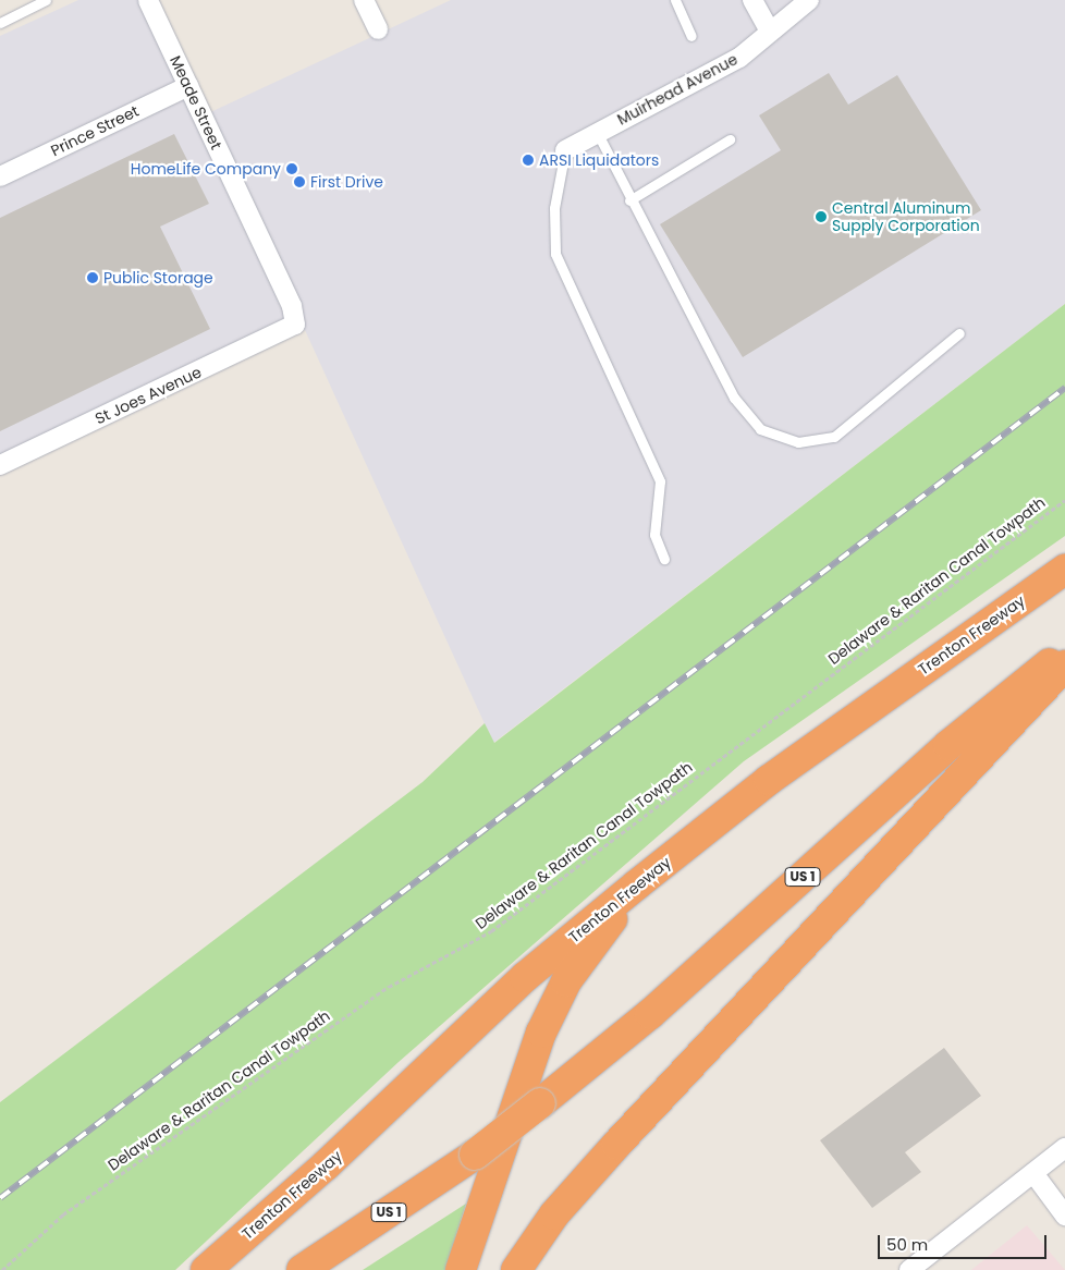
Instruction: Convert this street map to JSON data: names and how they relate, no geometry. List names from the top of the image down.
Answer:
{
  "streets": {
    "highway": ["Trenton Freeway", "US 1"],
    "street": [
      "Muirhead Avenue",
      "Meade Street",
      "Prince Street",
      "St Joes Avenue"
    ],
    "path": ["Delaware & Raritan Canal Towpath"]
  },
  "crossings": [
    ["Meade Street", "Prince Street"],
    ["Meade Street", "St Joes Avenue"]
  ],
  "places": [
    "ARSI Liquidators",
    "HomeLife Company",
    "First Drive",
    "Central Aluminum Supply Corporation",
    "Public Storage"
  ],
  "scale_bar": "50 m"
}
